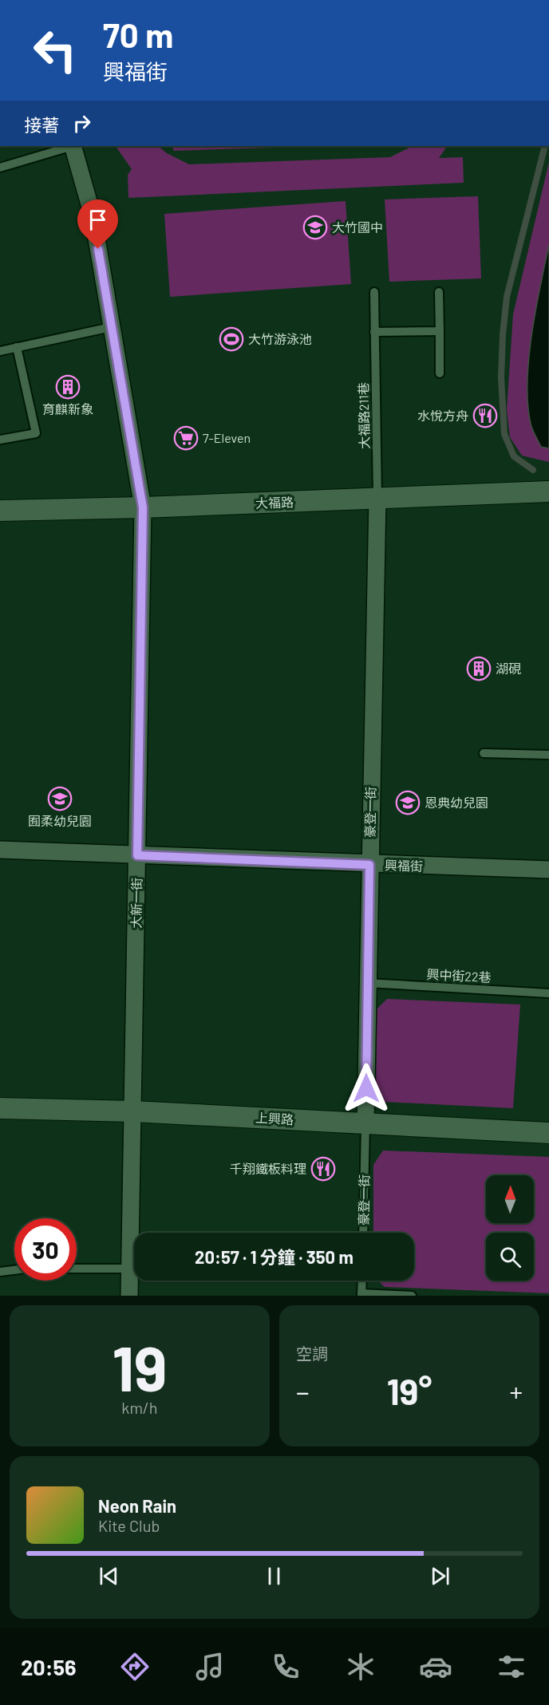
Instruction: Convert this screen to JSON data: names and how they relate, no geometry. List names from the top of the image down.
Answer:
{
  "streets": {
    "street": [
      "大福路",
      "豪登一街",
      "興福街",
      "大新一街",
      "上興路"
    ],
    "lane": ["大福路211巷", "興中街22巷"]
  },
  "crossings": [
    ["大福路211巷", "大福路"],
    ["大福路211巷", "豪登一街"],
    ["大福路", "豪登一街"],
    ["大福路", "大新一街"],
    ["豪登一街", "興福街"],
    ["豪登一街", "興中街22巷"],
    ["豪登一街", "上興路"],
    ["興福街", "大新一街"],
    ["大新一街", "上興路"]
  ],
  "places": {
    "school or university": ["大竹國中", "囿柔幼兒園", "恩典幼兒園"],
    "sports": ["大竹游泳池"],
    "building": ["育麒新象", "湖硯"],
    "restaurant": ["水悅方舟", "千翔鐵板料理"],
    "supermarket": ["7-Eleven"]
  },
  "north": "top",
  "page": {
    "turn": ["70 m", "興福街"],
    "then": "接著",
    "limit": "30",
    "trip": "20:57 · 1 分鐘 · 350 m",
    "tile": [
      ["19", "km/h"],
      "空調"
    ],
    "heat": ["−", "19°", "+"],
    "song": ["Neon Rain", "Kite Club"],
    "tabs": "20:56"
  }
}
